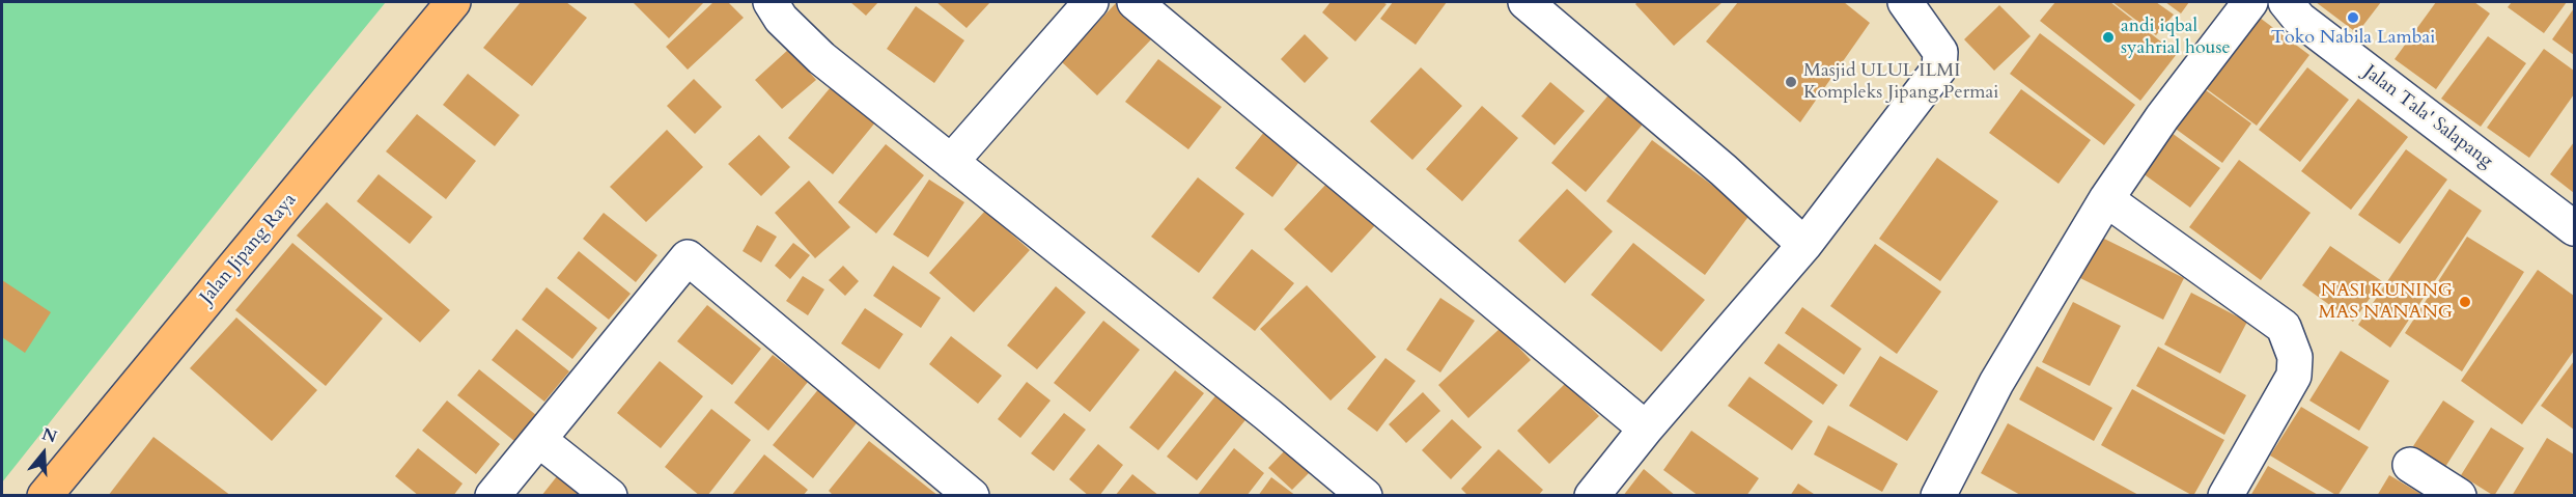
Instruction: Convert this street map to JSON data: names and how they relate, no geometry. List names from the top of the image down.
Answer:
{
  "streets": {
    "main road": ["Jalan Jipang Raya"],
    "street": ["Jalan Tala' Salapang"]
  },
  "places": [
    "Toko Nabila Lambai",
    "andi iqbal syahrial house",
    "Masjid ULUL ILMI Kompleks Jipang Permai",
    "NASI KUNING MAS NANANG"
  ],
  "north": "top"
}
